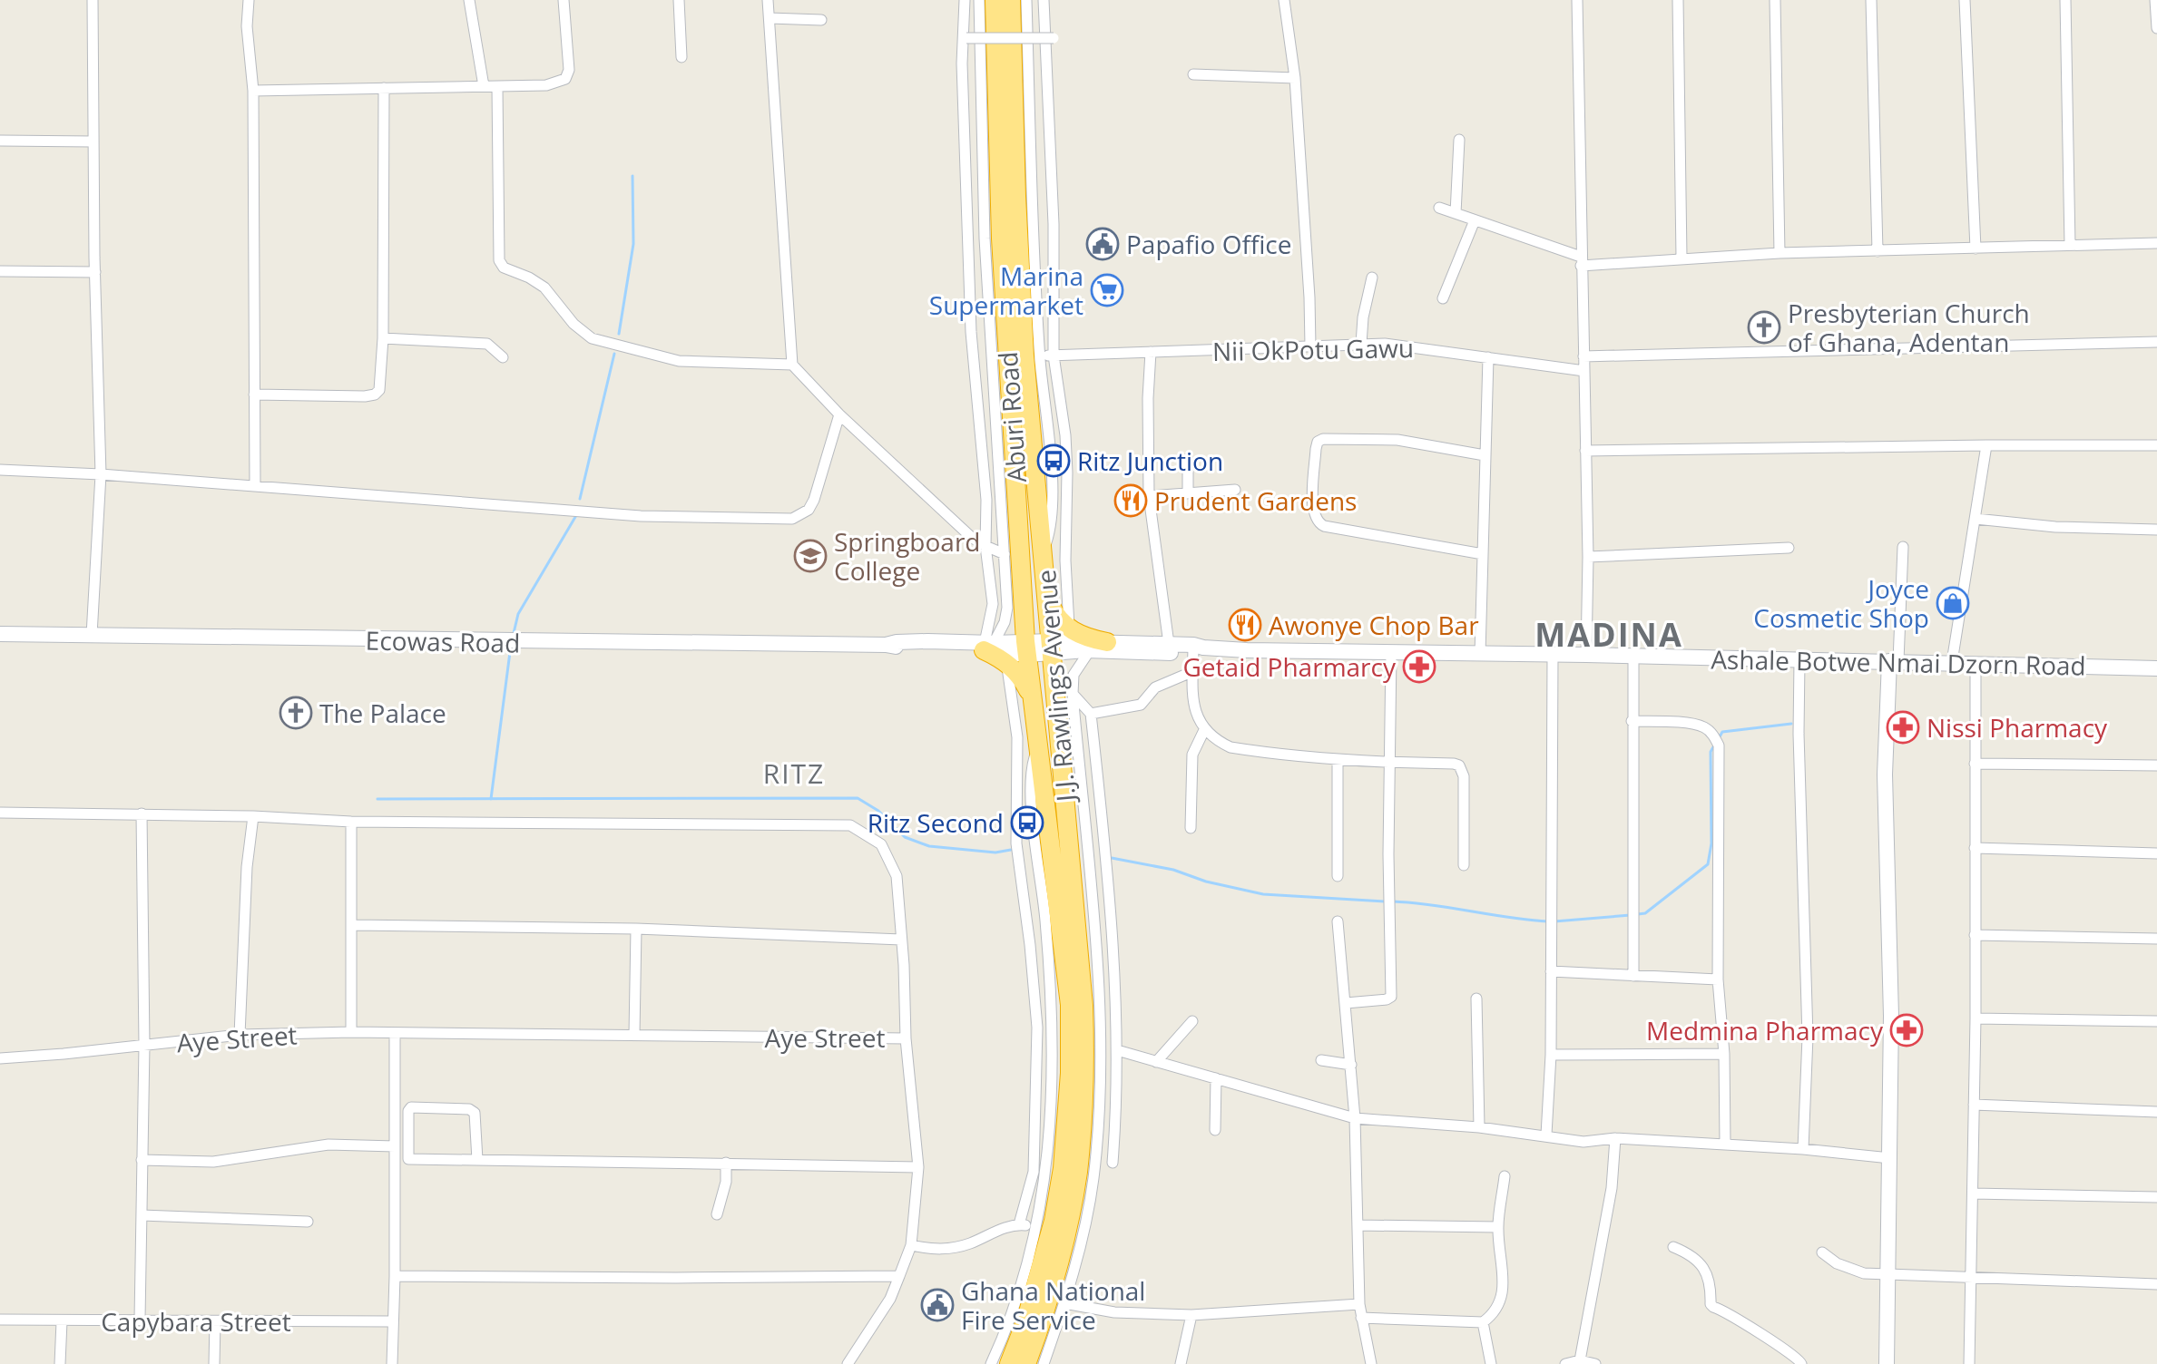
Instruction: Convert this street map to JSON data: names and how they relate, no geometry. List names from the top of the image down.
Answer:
{
  "streets": {
    "highway": ["Aburi Road", "J.J. Rawlings Avenue"],
    "street": [
      "Nii OkPotu Gawu",
      "Ecowas Road",
      "Ashale Botwe Nmai Dzorn Road",
      "Aye Street",
      "Capybara Street"
    ]
  },
  "crossings": [
    ["Aburi Road", "Ecowas Road"],
    ["Aburi Road", "J.J. Rawlings Avenue"],
    ["Ecowas Road", "J.J. Rawlings Avenue"]
  ],
  "districts": ["MADINA", "RITZ"],
  "places": {
    "public building": ["Papafio Office", "Ghana National Fire Service"],
    "supermarket": ["Marina Supermarket"],
    "church": ["Presbyterian Church of Ghana, Adentan", "The Palace"],
    "bus stop": ["Ritz Junction", "Ritz Second"],
    "restaurant": ["Prudent Gardens", "Awonye Chop Bar"],
    "school or university": ["Springboard College"],
    "shop": ["Joyce Cosmetic Shop"],
    "pharmacy": ["Getaid Pharmarcy", "Nissi Pharmacy", "Medmina Pharmacy"]
  }
}
